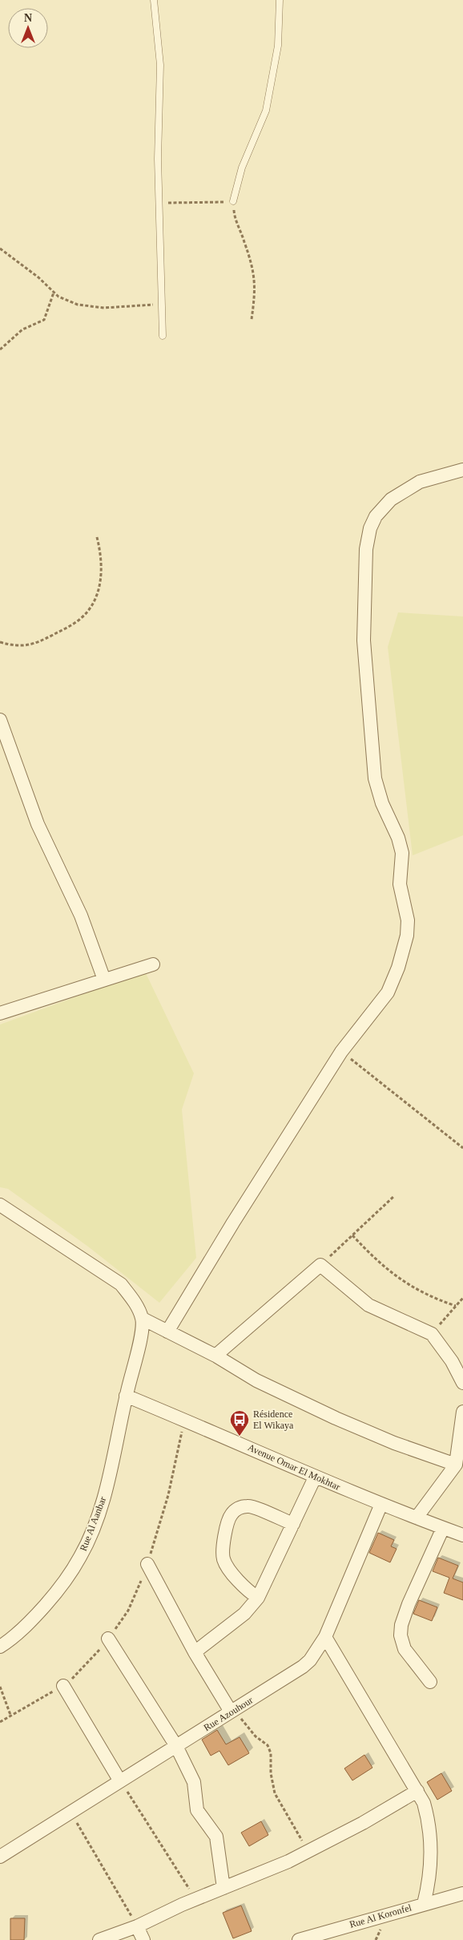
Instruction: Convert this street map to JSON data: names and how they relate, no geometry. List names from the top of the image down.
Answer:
{
  "streets": {
    "street": [
      "Avenue Omar El Mokhtar",
      "Rue Al Aanbar",
      "Rue Azouhour",
      "Rue Al Koronfel"
    ]
  },
  "crossings": [
    ["Avenue Omar El Mokhtar", "Rue Al Aanbar"],
    ["Avenue Omar El Mokhtar", "Rue Azouhour"]
  ],
  "places": {
    "bus stop": ["Résidence El Wikaya"]
  },
  "north": "top"
}
